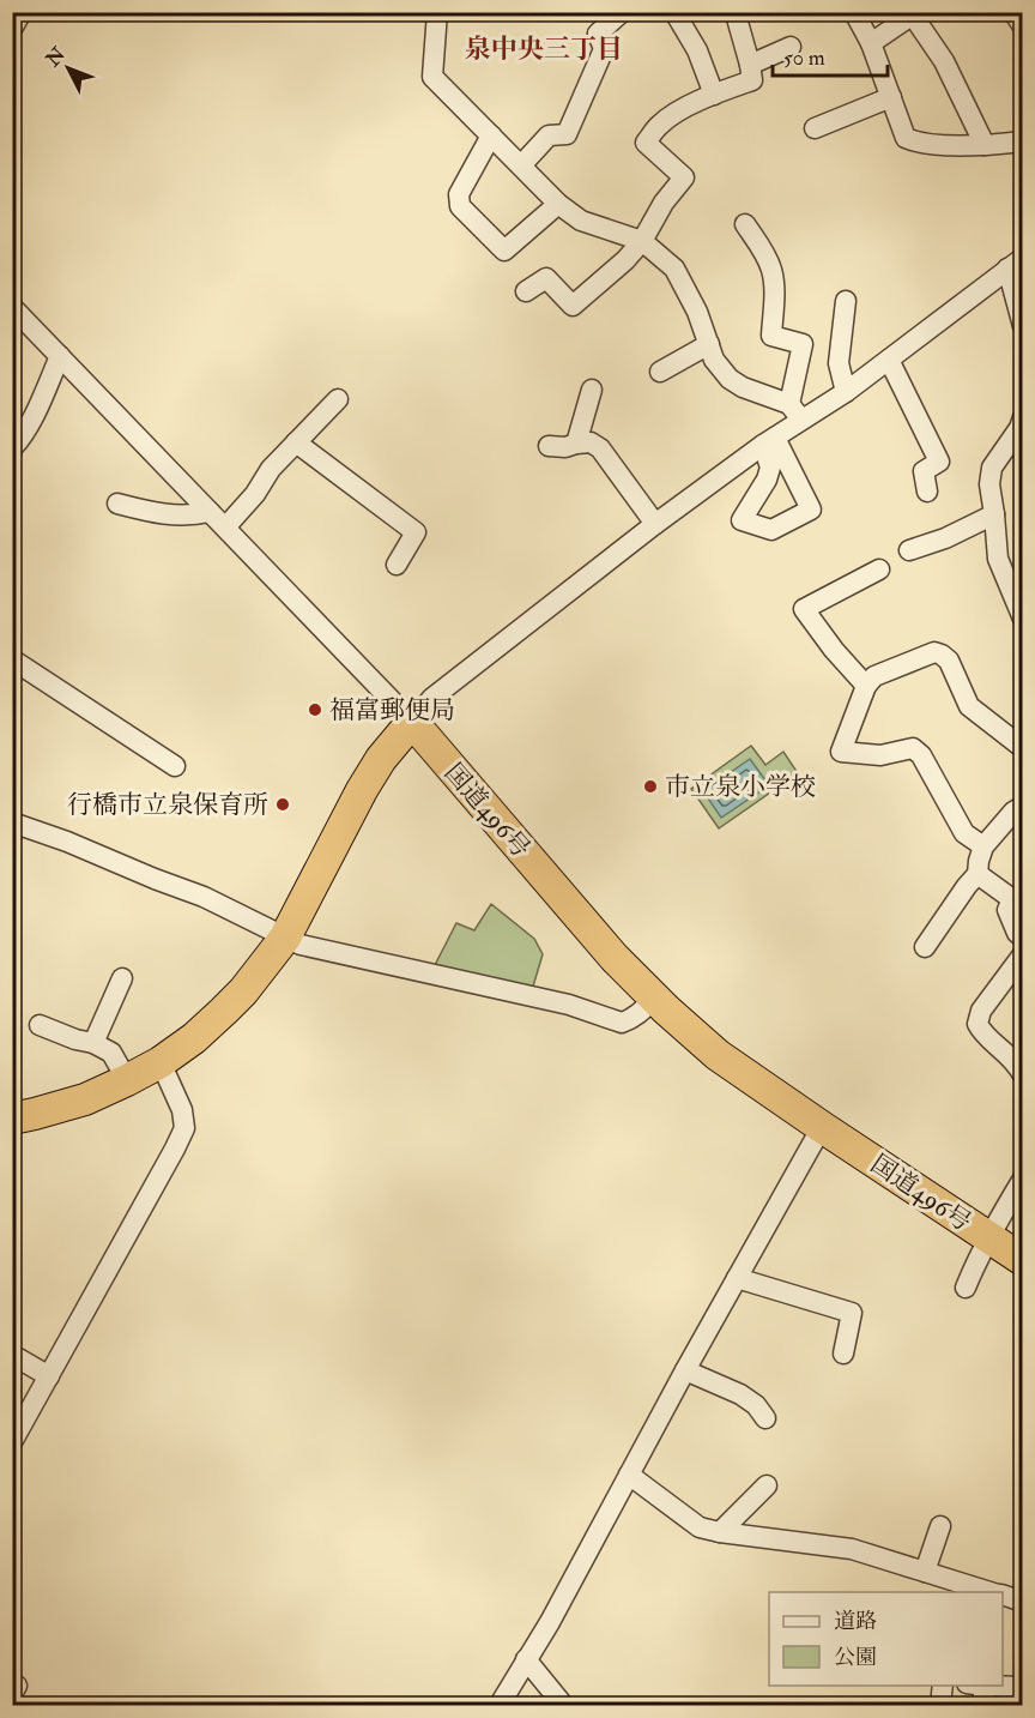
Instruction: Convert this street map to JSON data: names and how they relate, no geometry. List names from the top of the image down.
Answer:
{
  "streets": {
    "highway": ["国道496号"]
  },
  "districts": ["泉中央三丁目"],
  "places": ["福富郵便局", "市立泉小学校", "行橋市立泉保育所"],
  "legend": ["道路", "公園"],
  "scale_bar": "50 m",
  "north": "top left"
}
